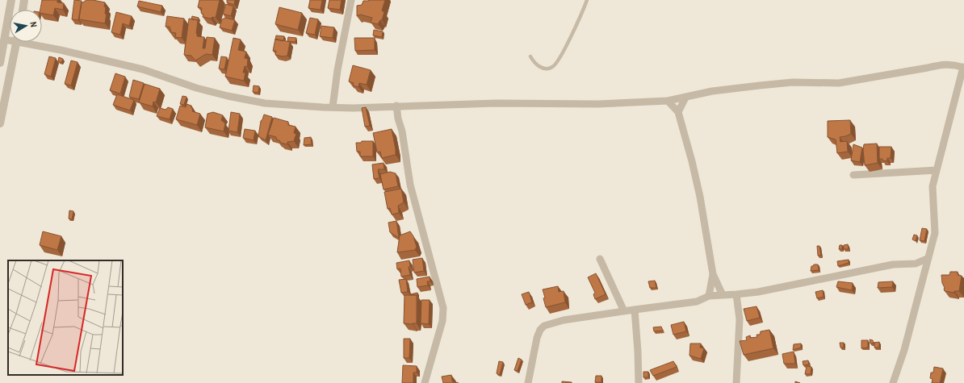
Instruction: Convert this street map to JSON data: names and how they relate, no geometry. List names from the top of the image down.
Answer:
{
  "north": "right"
}
